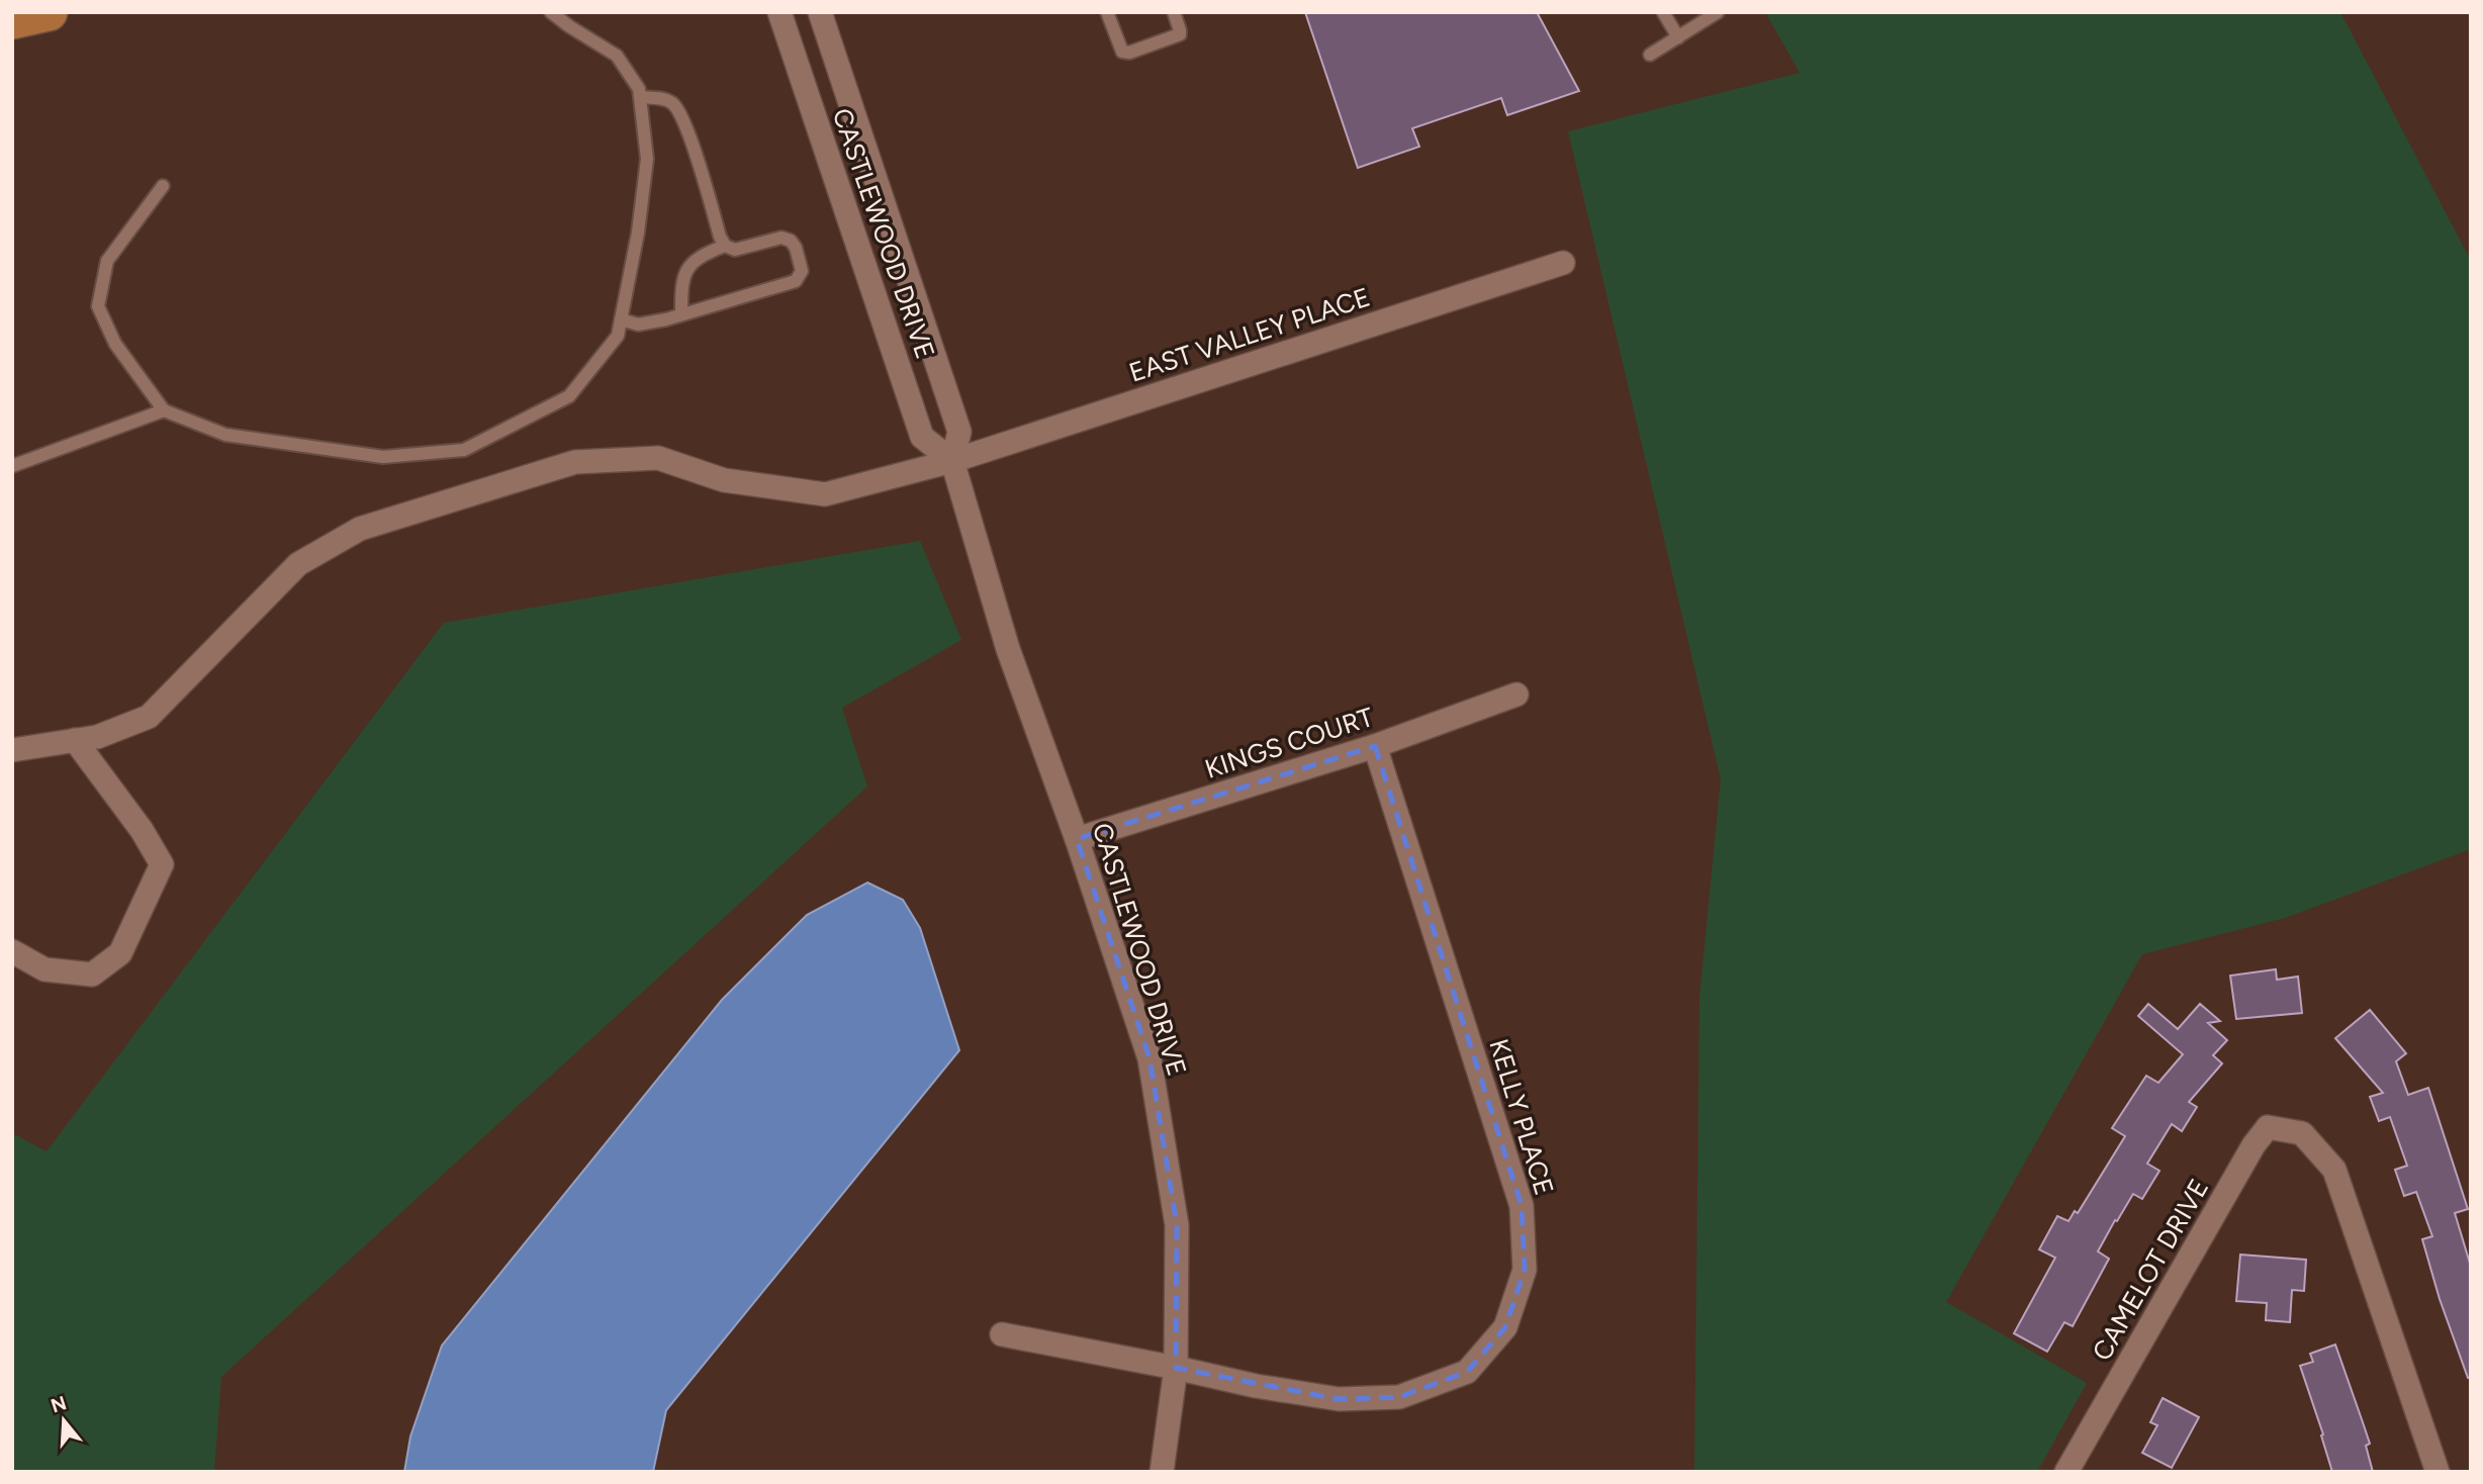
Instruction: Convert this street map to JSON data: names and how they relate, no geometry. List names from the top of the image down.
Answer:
{
  "streets": {
    "street": [
      "CASTLEWOOD DRIVE",
      "EAST VALLEY PLACE",
      "KINGS COURT",
      "KELLY PLACE",
      "CAMELOT DRIVE"
    ]
  },
  "crossings": [
    ["CASTLEWOOD DRIVE", "EAST VALLEY PLACE"],
    ["CASTLEWOOD DRIVE", "KINGS COURT"],
    ["CASTLEWOOD DRIVE", "KELLY PLACE"],
    ["KINGS COURT", "KELLY PLACE"]
  ],
  "north": "top"
}
